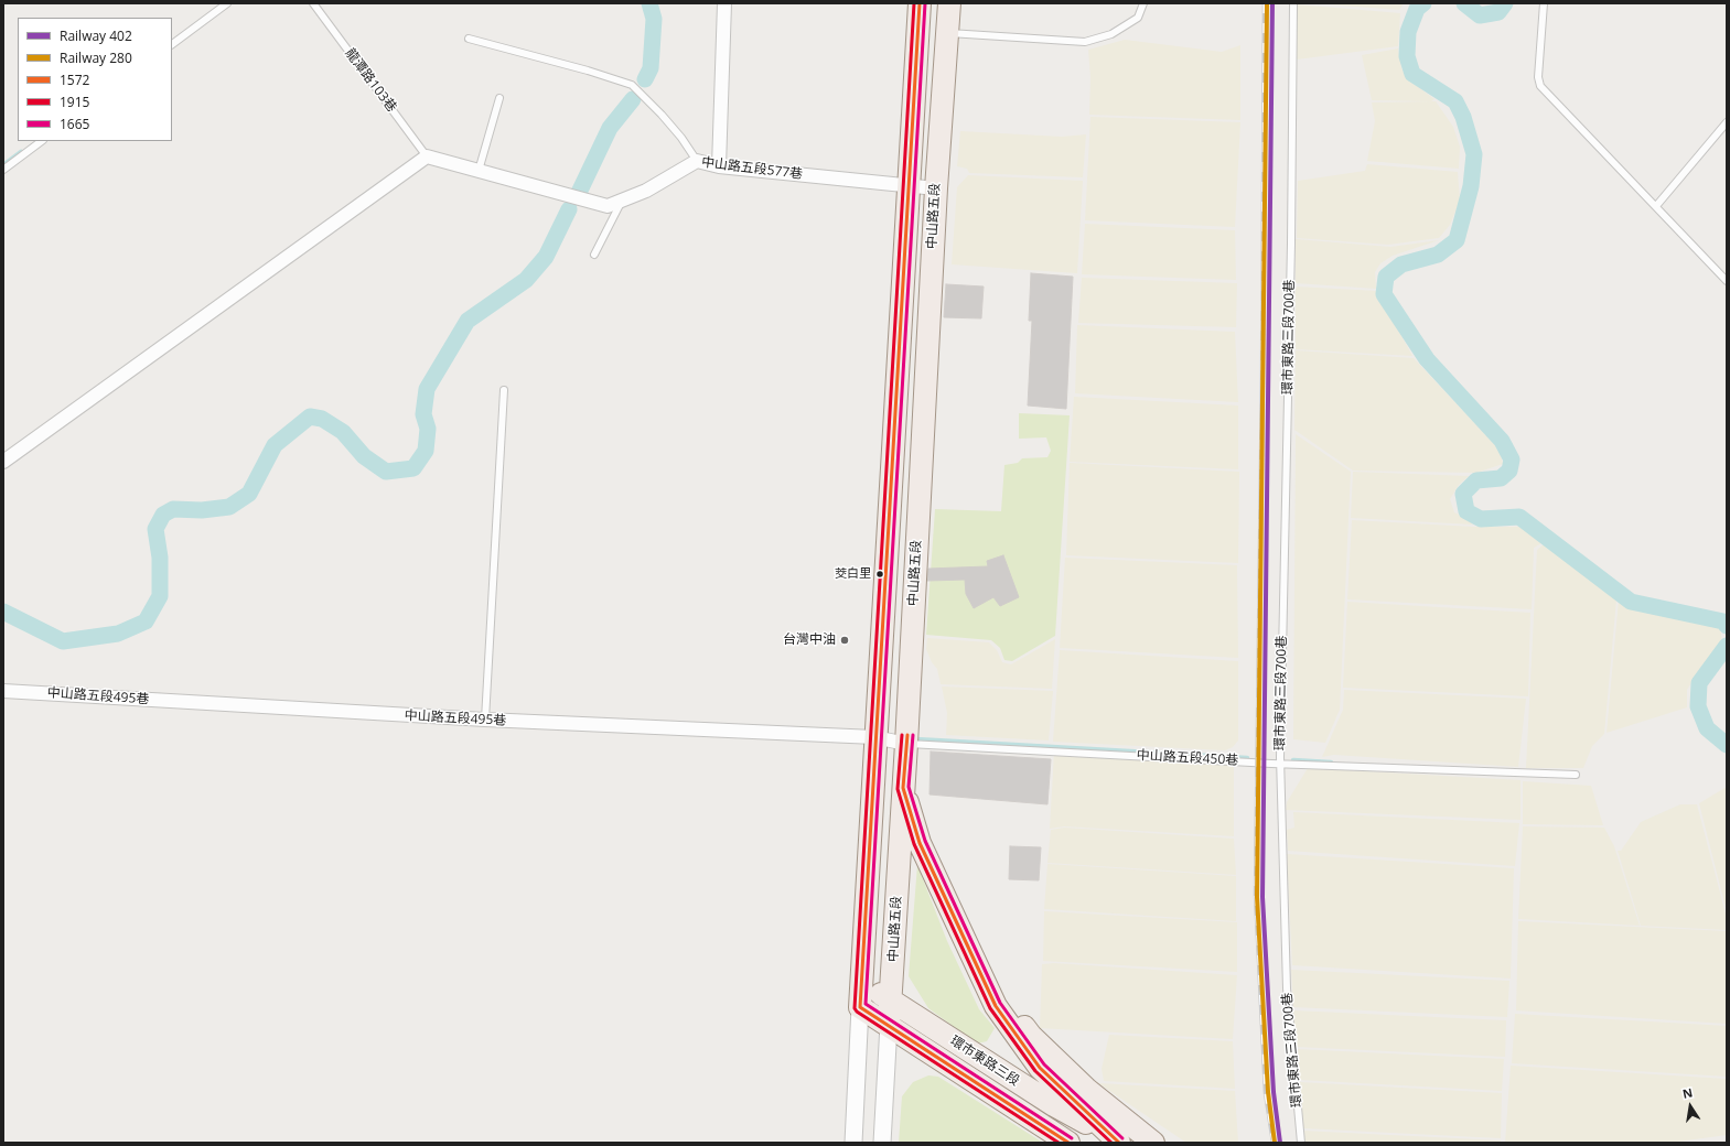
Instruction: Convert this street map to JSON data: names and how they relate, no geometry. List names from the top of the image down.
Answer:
{
  "streets": {
    "main road": ["中山路五段", "環市東路三段"],
    "street": ["中山路五段577巷", "中山路五段495巷"],
    "lane": ["龍潭路103巷", "環市東路三段700巷", "中山路五段450巷"]
  },
  "crossings": [
    ["龍潭路103巷", "中山路五段577巷"],
    ["中山路五段577巷", "中山路五段"],
    ["中山路五段", "中山路五段495巷"],
    ["中山路五段", "中山路五段450巷"],
    ["中山路五段", "環市東路三段"],
    ["環市東路三段700巷", "中山路五段450巷"],
    ["中山路五段495巷", "中山路五段450巷"]
  ],
  "places": ["茭白里", "台灣中油"],
  "lines": [
    "rail line 402",
    "rail line 280",
    "transit line 1572",
    "transit line 1915",
    "transit line 1665"
  ],
  "legend": [
    "Railway 402",
    "Railway 280",
    "1572",
    "1915",
    "1665"
  ],
  "north": "top"
}
